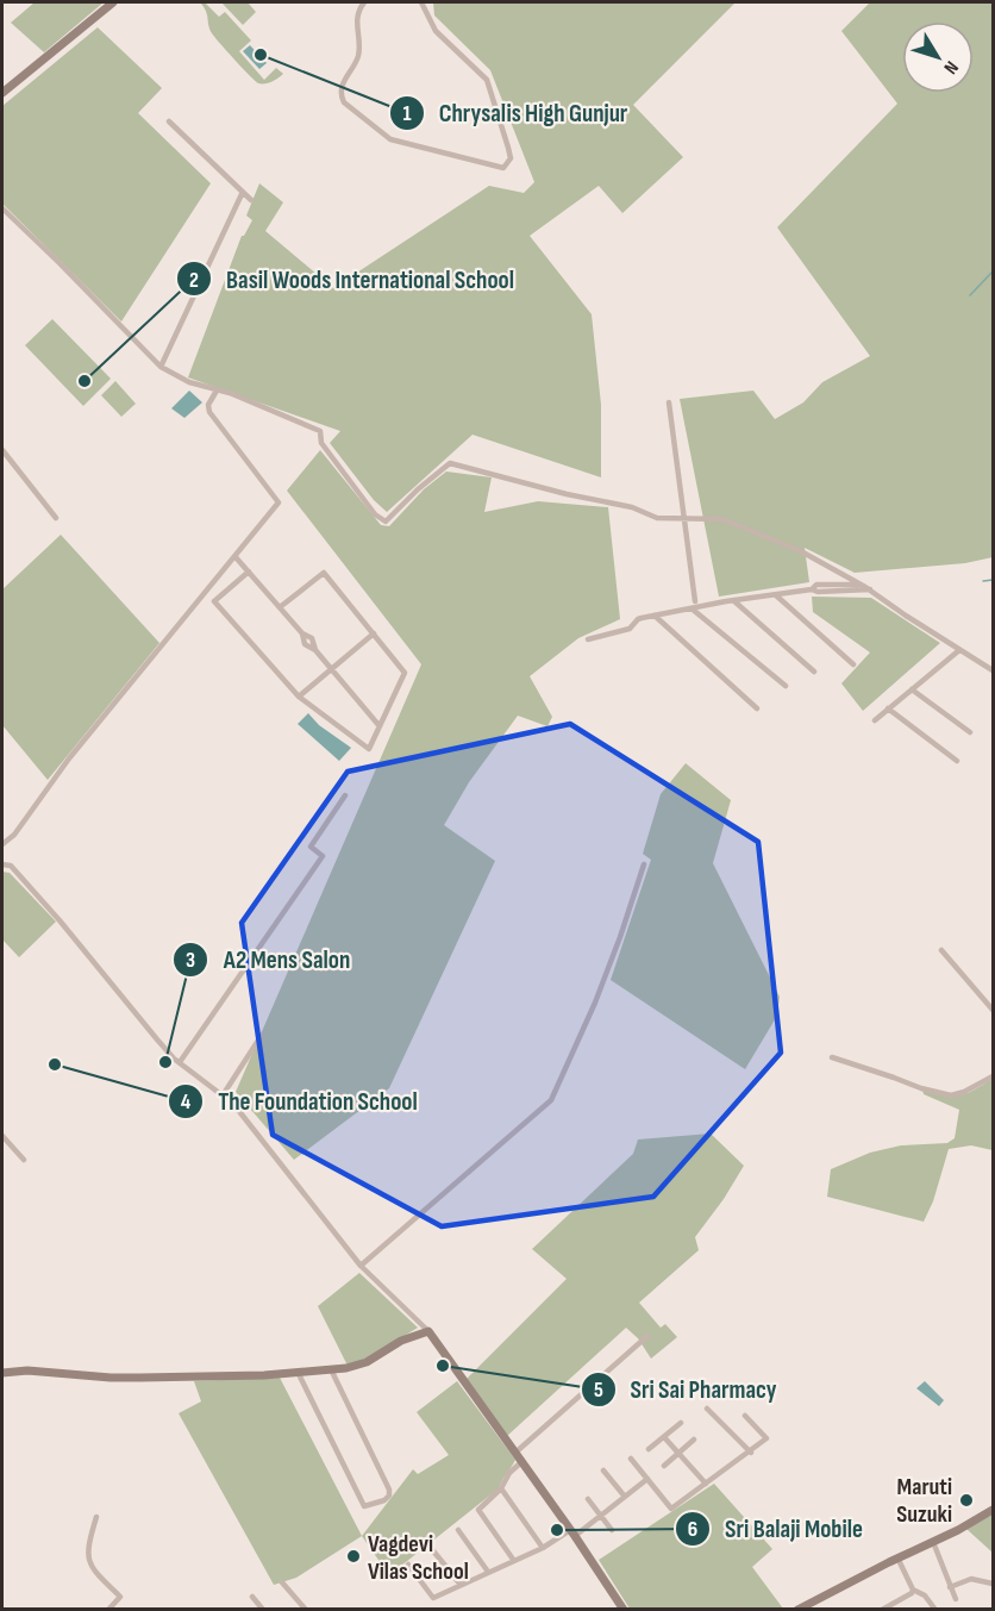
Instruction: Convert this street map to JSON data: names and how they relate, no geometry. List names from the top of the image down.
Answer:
{
  "places": [
    "Chrysalis High Gunjur",
    "Basil Woods International School",
    "A2 Mens Salon",
    "The Foundation School",
    "Sri Sai Pharmacy",
    "Maruti Suzuki",
    "Sri Balaji Mobile",
    "Vagdevi Vilas School"
  ],
  "north": "bottom right"
}
